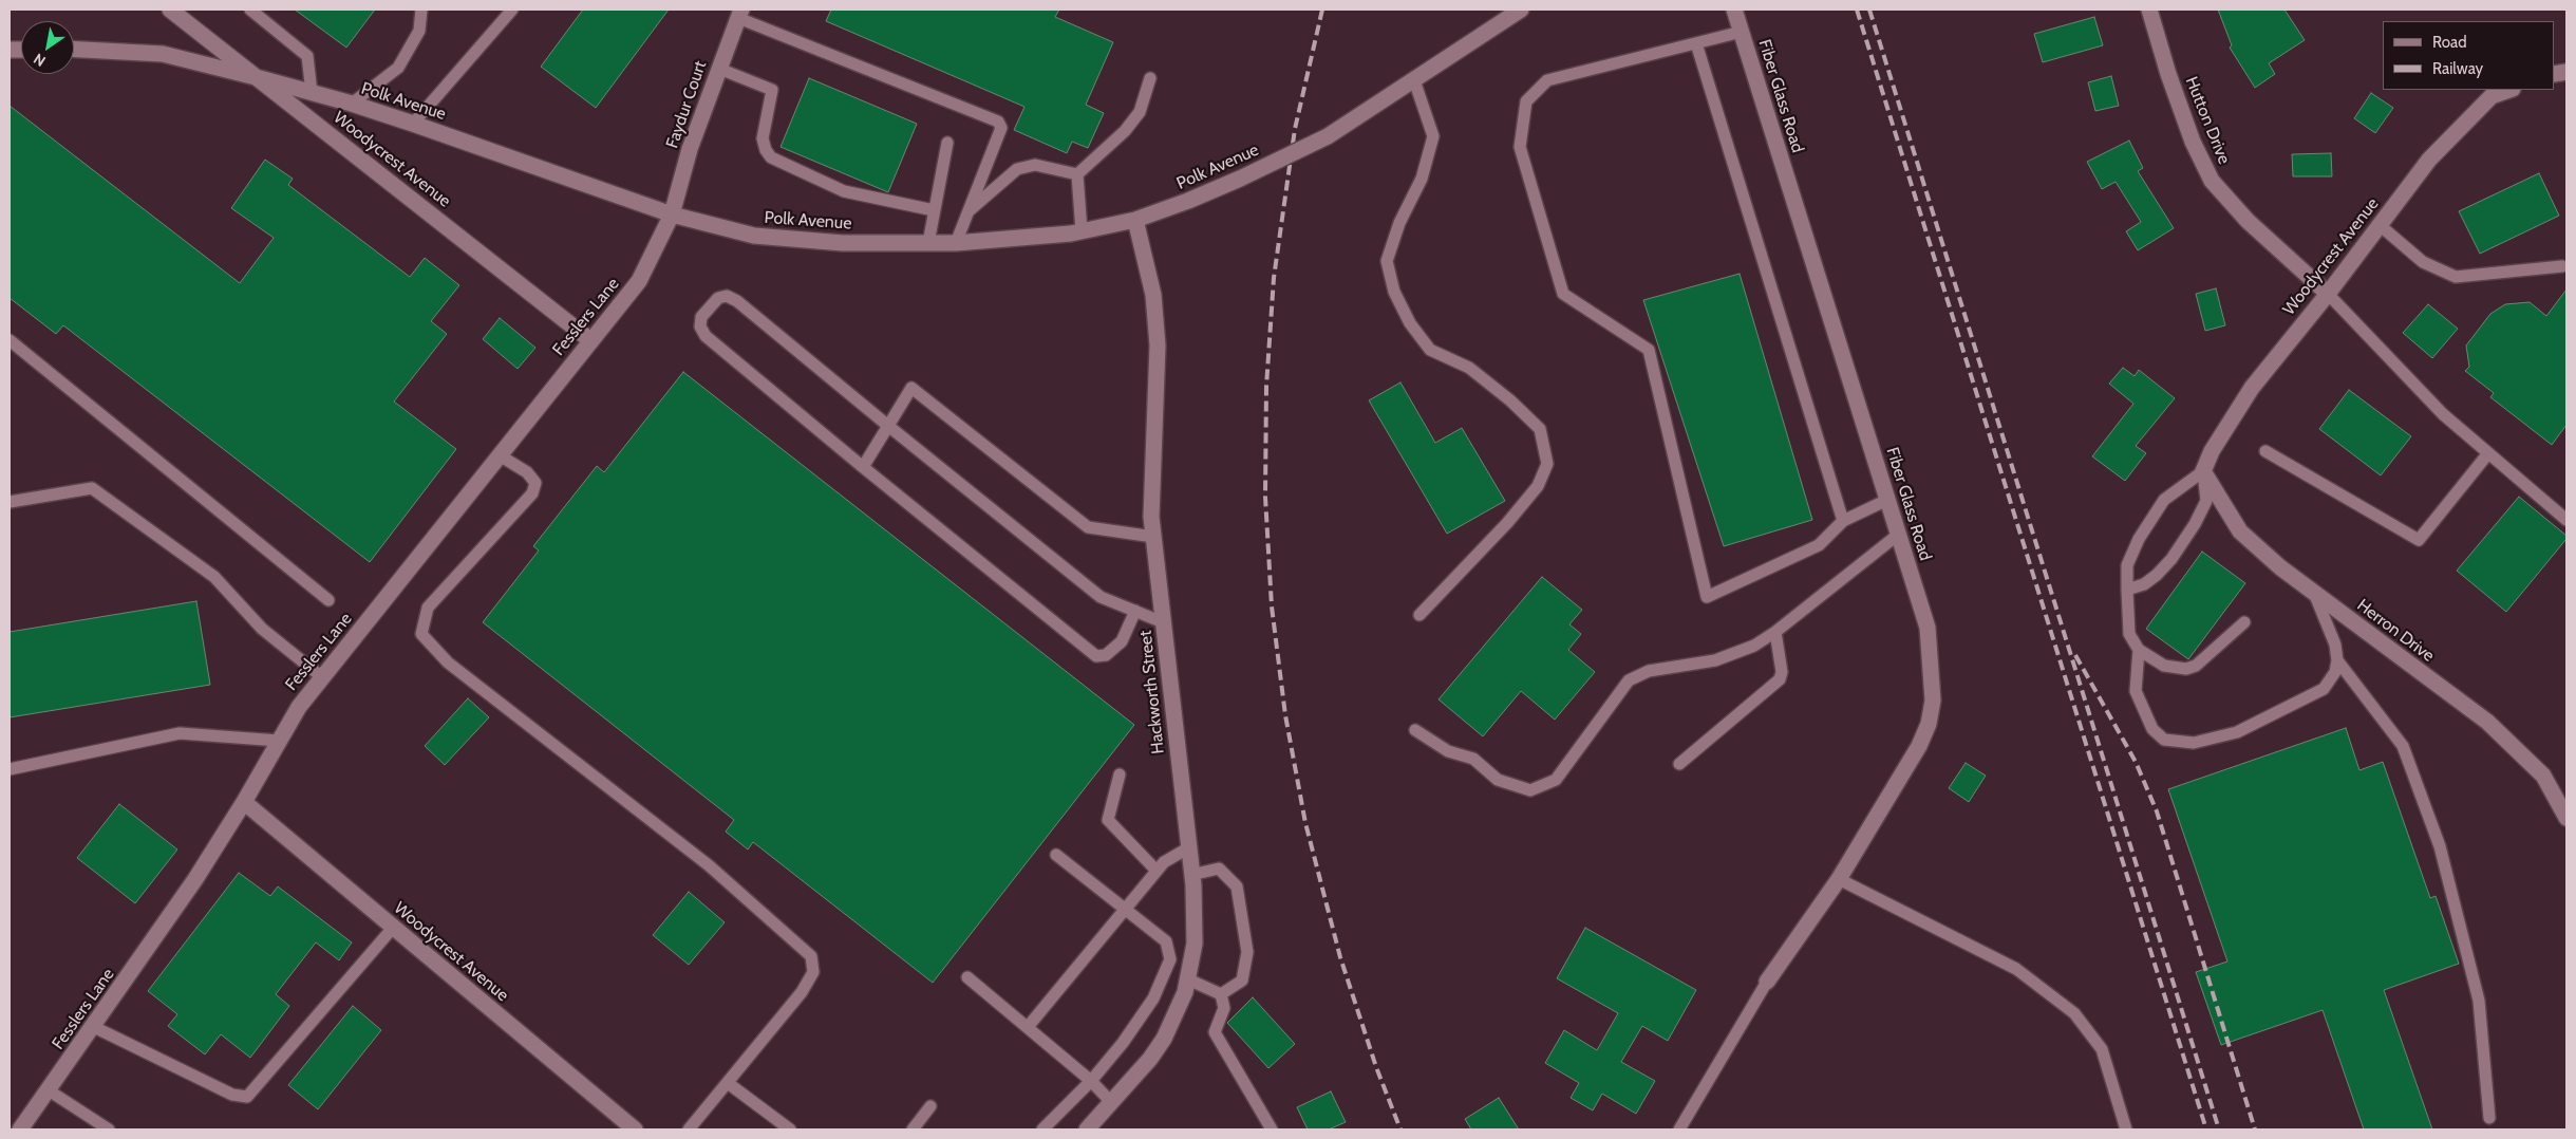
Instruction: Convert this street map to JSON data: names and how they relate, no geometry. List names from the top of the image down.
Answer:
{
  "streets": {
    "street": [
      "Fiber Glass Road",
      "Polk Avenue",
      "Faydur Court",
      "Hutton Drive",
      "Woodycrest Avenue",
      "Fesslers Lane",
      "Herron Drive",
      "Hackworth Street"
    ]
  },
  "crossings": [
    ["Polk Avenue", "Faydur Court"],
    ["Polk Avenue", "Woodycrest Avenue"],
    ["Polk Avenue", "Fesslers Lane"],
    ["Polk Avenue", "Hackworth Street"],
    ["Faydur Court", "Fesslers Lane"],
    ["Hutton Drive", "Woodycrest Avenue"],
    ["Woodycrest Avenue", "Fesslers Lane"],
    ["Woodycrest Avenue", "Herron Drive"]
  ],
  "legend": ["Road", "Railway"],
  "north": "bottom left"
}
